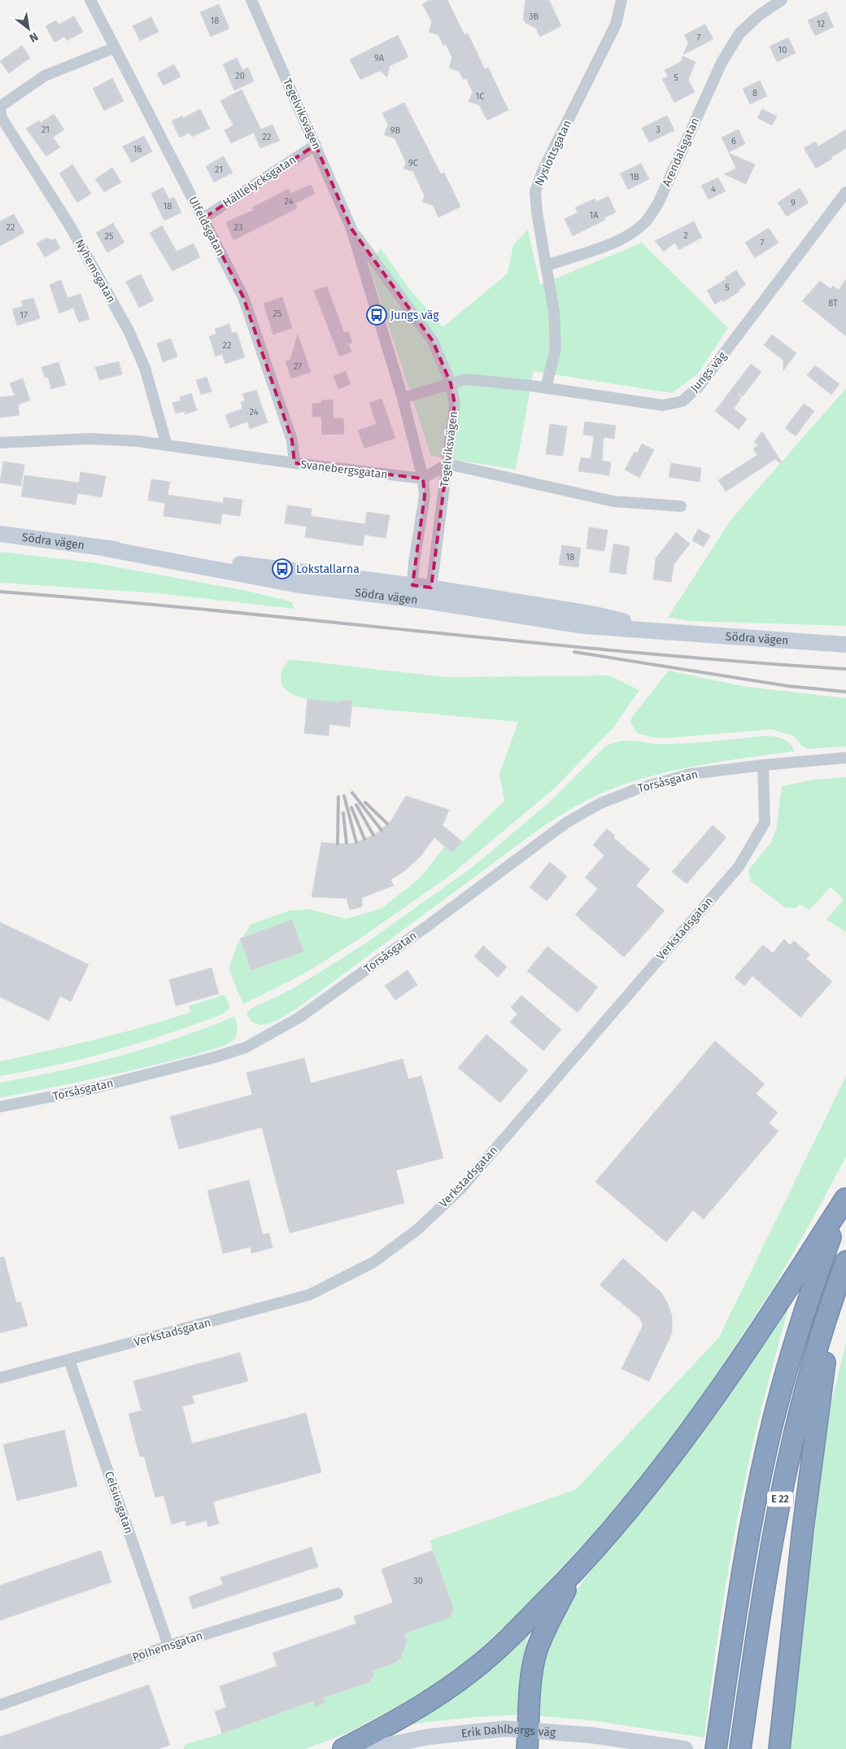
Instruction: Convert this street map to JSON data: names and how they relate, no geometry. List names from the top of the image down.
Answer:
{
  "streets": {
    "highway": ["E 22"],
    "main road": ["Södra vägen", "Erik Dahlbergs väg"],
    "street": [
      "Tegelviksvägen",
      "Arendalsgatan",
      "Nyslottsgatan",
      "Hälllelycksgatan",
      "Ulfeldsgatan",
      "Nyhemsgatan",
      "Jungs väg",
      "Svanebergsgatan",
      "Torsåsgatan",
      "Verkstadsgatan",
      "Celsiusgatan",
      "Polhemsgatan"
    ]
  },
  "crossings": [
    ["Tegelviksvägen", "Hälllelycksgatan"],
    ["Tegelviksvägen", "Jungs väg"],
    ["Tegelviksvägen", "Svanebergsgatan"],
    ["Tegelviksvägen", "Södra vägen"],
    ["Arendalsgatan", "Nyslottsgatan"],
    ["Nyslottsgatan", "Jungs väg"],
    ["Hälllelycksgatan", "Ulfeldsgatan"],
    ["Ulfeldsgatan", "Svanebergsgatan"],
    ["Nyhemsgatan", "Svanebergsgatan"],
    ["Torsåsgatan", "Verkstadsgatan"],
    ["Verkstadsgatan", "Celsiusgatan"],
    ["Celsiusgatan", "Polhemsgatan"]
  ],
  "places": {
    "bus stop": ["Jungs väg", "Lokstallarna"]
  },
  "house_numbers": [
    "3B",
    "18",
    "12",
    "7",
    "10",
    "9A",
    "20",
    "5",
    "8",
    "1C",
    "21",
    "3",
    "9B",
    "22",
    "6",
    "16",
    "9C",
    "21",
    "1B",
    "4",
    "24",
    "9",
    "18",
    "1A",
    "22",
    "23",
    "2",
    "25",
    "7",
    "5",
    "8T",
    "25",
    "17",
    "22",
    "27",
    "24",
    "18",
    "30"
  ],
  "north": "bottom right"
}
